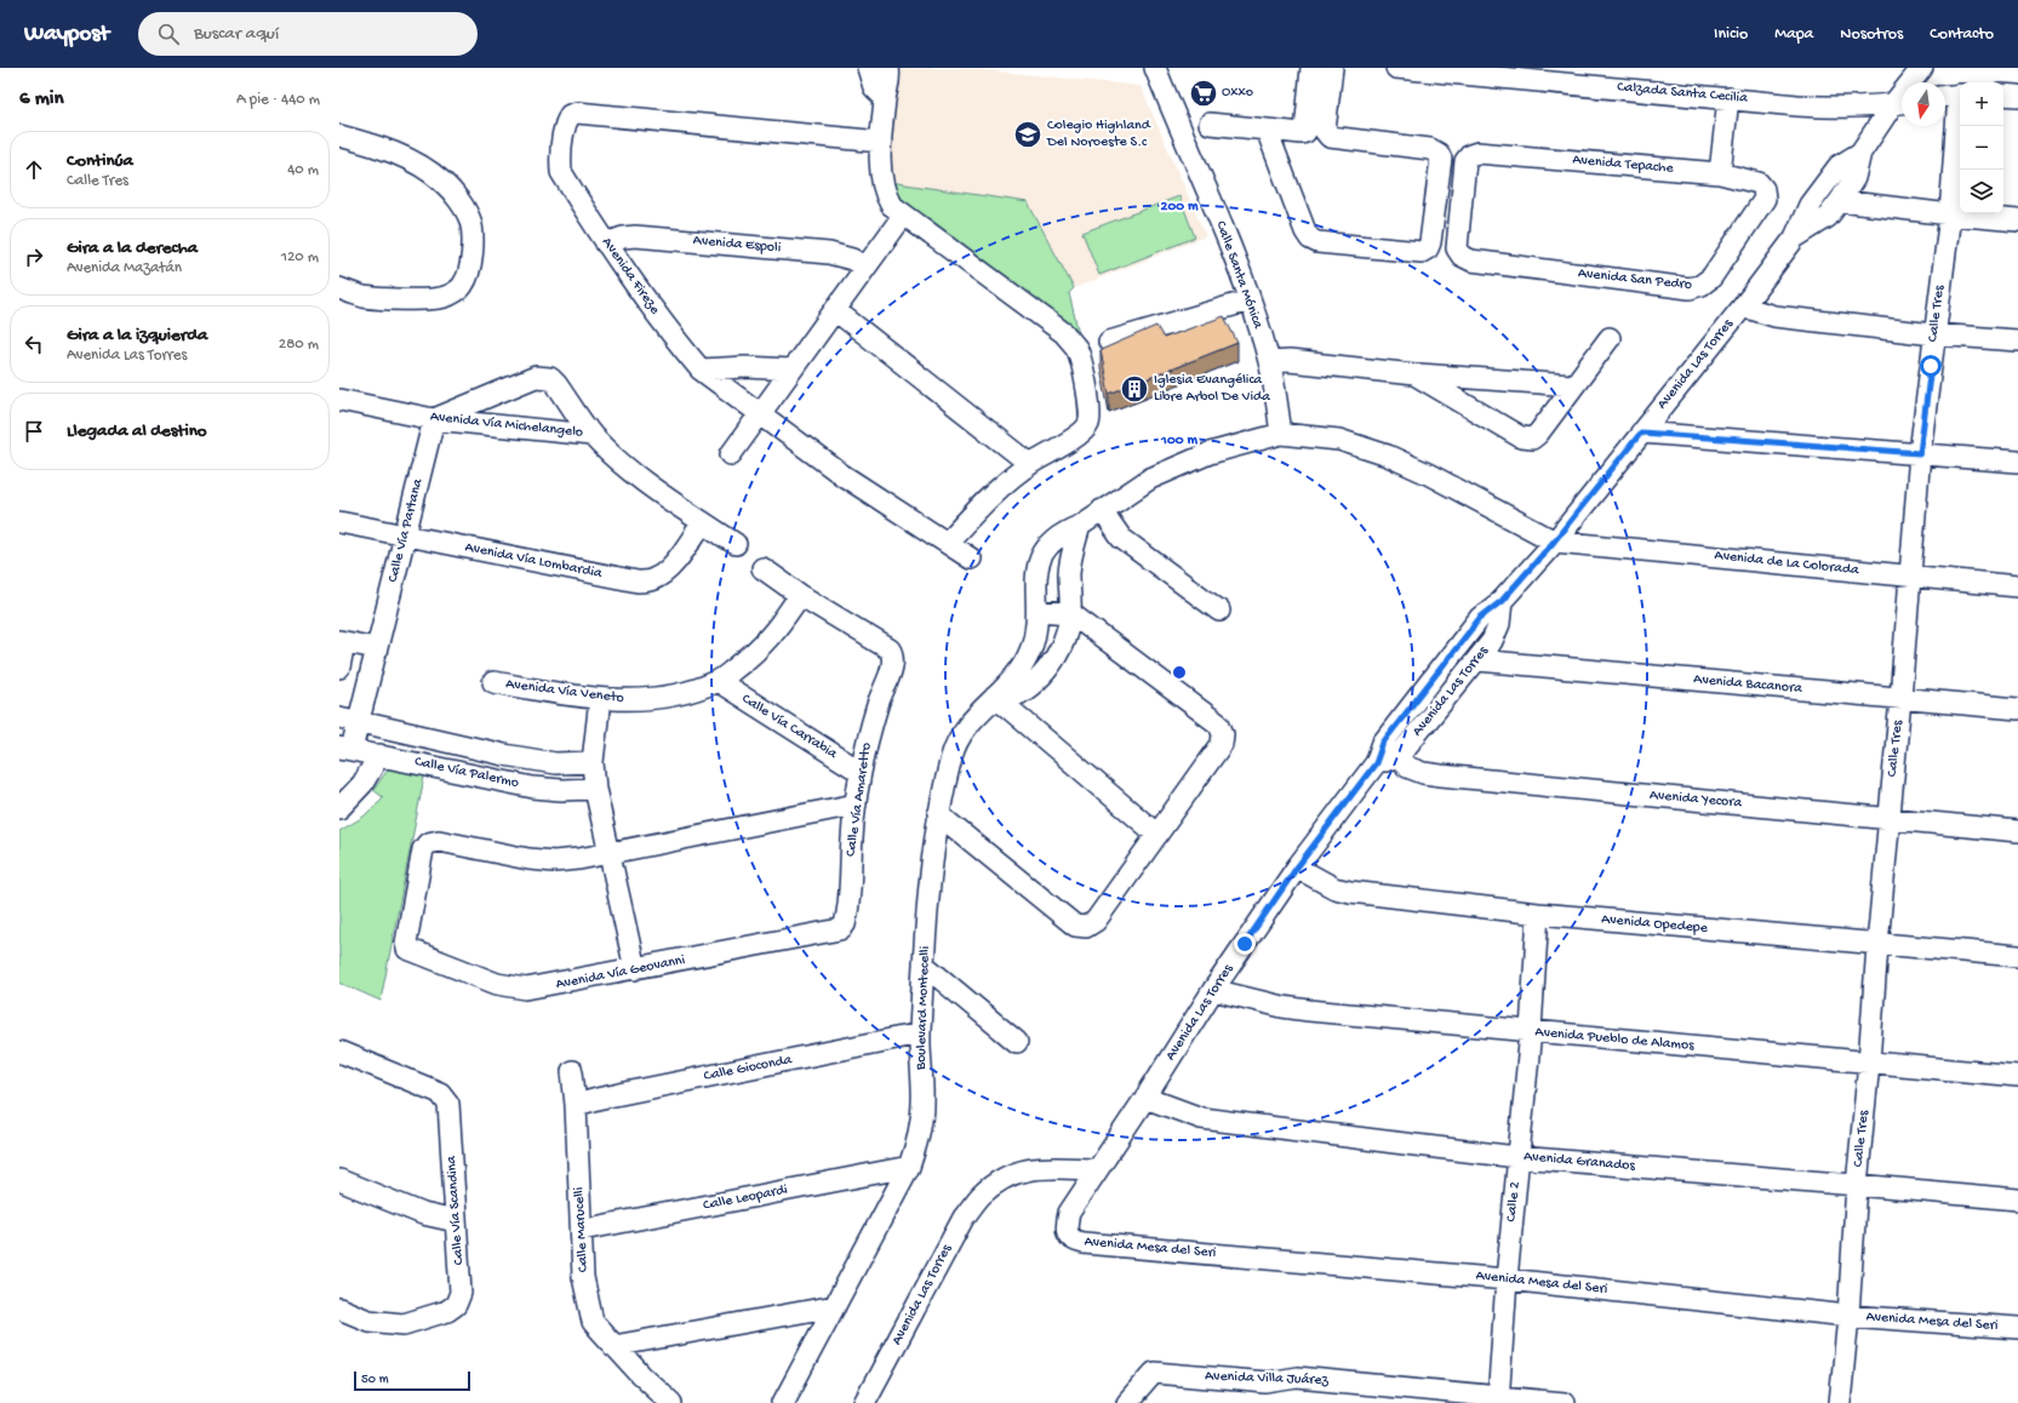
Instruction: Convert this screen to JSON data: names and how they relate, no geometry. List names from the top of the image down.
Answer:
{
  "streets": {
    "street": [
      "Calzada Santa Cecilia",
      "Avenida Tepache",
      "Avenida Espoli",
      "Calle Santa Mónica",
      "Avenida Fireze",
      "Avenida San Pedro",
      "Calle Tres",
      "Avenida Las Torres",
      "Avenida Vía Michelangelo",
      "Calle Vía Partana",
      "Avenida Vía Lombardia",
      "Avenida de La Colorada",
      "Avenida Bacanora",
      "Avenida Vía Veneto",
      "Calle Vía Carrabia",
      "Calle Vía Palermo",
      "Calle Vía Amaretto",
      "Avenida Yecora",
      "Avenida Opedepe",
      "Avenida Vía Geovanni",
      "Boulevard Montecelli",
      "Avenida Pueblo de Alamos",
      "Calle Gioconda",
      "Avenida Granados",
      "Calle Leopardi",
      "Calle 2",
      "Calle Vía Scandina",
      "Calle Marucelli",
      "Avenida Mesa del Seri",
      "Avenida Villa Juárez"
    ]
  },
  "crossings": [
    ["Calzada Santa Cecilia", "Avenida Las Torres"],
    ["Avenida Tepache", "Avenida San Pedro"],
    ["Avenida Espoli", "Avenida Fireze"],
    ["Calle Santa Mónica", "Boulevard Montecelli"],
    ["Calle Tres", "Avenida de La Colorada"],
    ["Calle Tres", "Avenida Bacanora"],
    ["Calle Tres", "Avenida Yecora"],
    ["Calle Tres", "Avenida Opedepe"],
    ["Calle Tres", "Avenida Pueblo de Alamos"],
    ["Calle Tres", "Avenida Granados"],
    ["Calle Tres", "Avenida Mesa del Seri"],
    ["Avenida Las Torres", "Avenida de La Colorada"],
    ["Avenida Las Torres", "Avenida Bacanora"],
    ["Avenida Las Torres", "Avenida Yecora"],
    ["Avenida Las Torres", "Avenida Opedepe"],
    ["Avenida Las Torres", "Avenida Pueblo de Alamos"],
    ["Avenida Las Torres", "Avenida Granados"],
    ["Avenida Las Torres", "Avenida Mesa del Seri"],
    ["Avenida Vía Michelangelo", "Calle Vía Partana"],
    ["Calle Vía Partana", "Avenida Vía Lombardia"],
    ["Calle Vía Partana", "Calle Vía Palermo"],
    ["Avenida Vía Veneto", "Calle Vía Carrabia"],
    ["Avenida Vía Veneto", "Calle Vía Amaretto"],
    ["Calle Vía Carrabia", "Calle Vía Amaretto"],
    ["Calle Vía Amaretto", "Avenida Vía Geovanni"],
    ["Avenida Opedepe", "Calle 2"],
    ["Boulevard Montecelli", "Calle Gioconda"],
    ["Boulevard Montecelli", "Calle Leopardi"],
    ["Avenida Pueblo de Alamos", "Calle 2"],
    ["Calle Gioconda", "Calle Marucelli"],
    ["Avenida Granados", "Calle 2"],
    ["Calle Leopardi", "Calle Marucelli"],
    ["Calle 2", "Avenida Mesa del Seri"],
    ["Calle 2", "Avenida Villa Juárez"]
  ],
  "places": {
    "supermarket": ["Oxxo"],
    "school or university": ["Colegio Highland Del Noroeste S.c"],
    "building": ["Iglesia Evangélica Libre Arbol De Vida"]
  },
  "scale_bar": "50 m",
  "north": "bottom",
  "page": {
    "header": "Waypost",
    "search": "Buscar aquí",
    "nav": [
      "Inicio",
      "Mapa",
      "Nosotros",
      "Contacto"
    ],
    "heading": ["6 min", "A pie · 440 m"],
    "map_buttons": ["+", "−"],
    "list": [
      ["Continúa", "Calle Tres", "40 m"],
      ["Gira a la derecha", "Avenida Mazatán", "120 m"],
      ["Gira a la izquierda", "Avenida Las Torres", "280 m"],
      "Llegada al destino"
    ],
    "scale": "50 m"
  },
  "rings": ["200 m", "100 m"]
}
